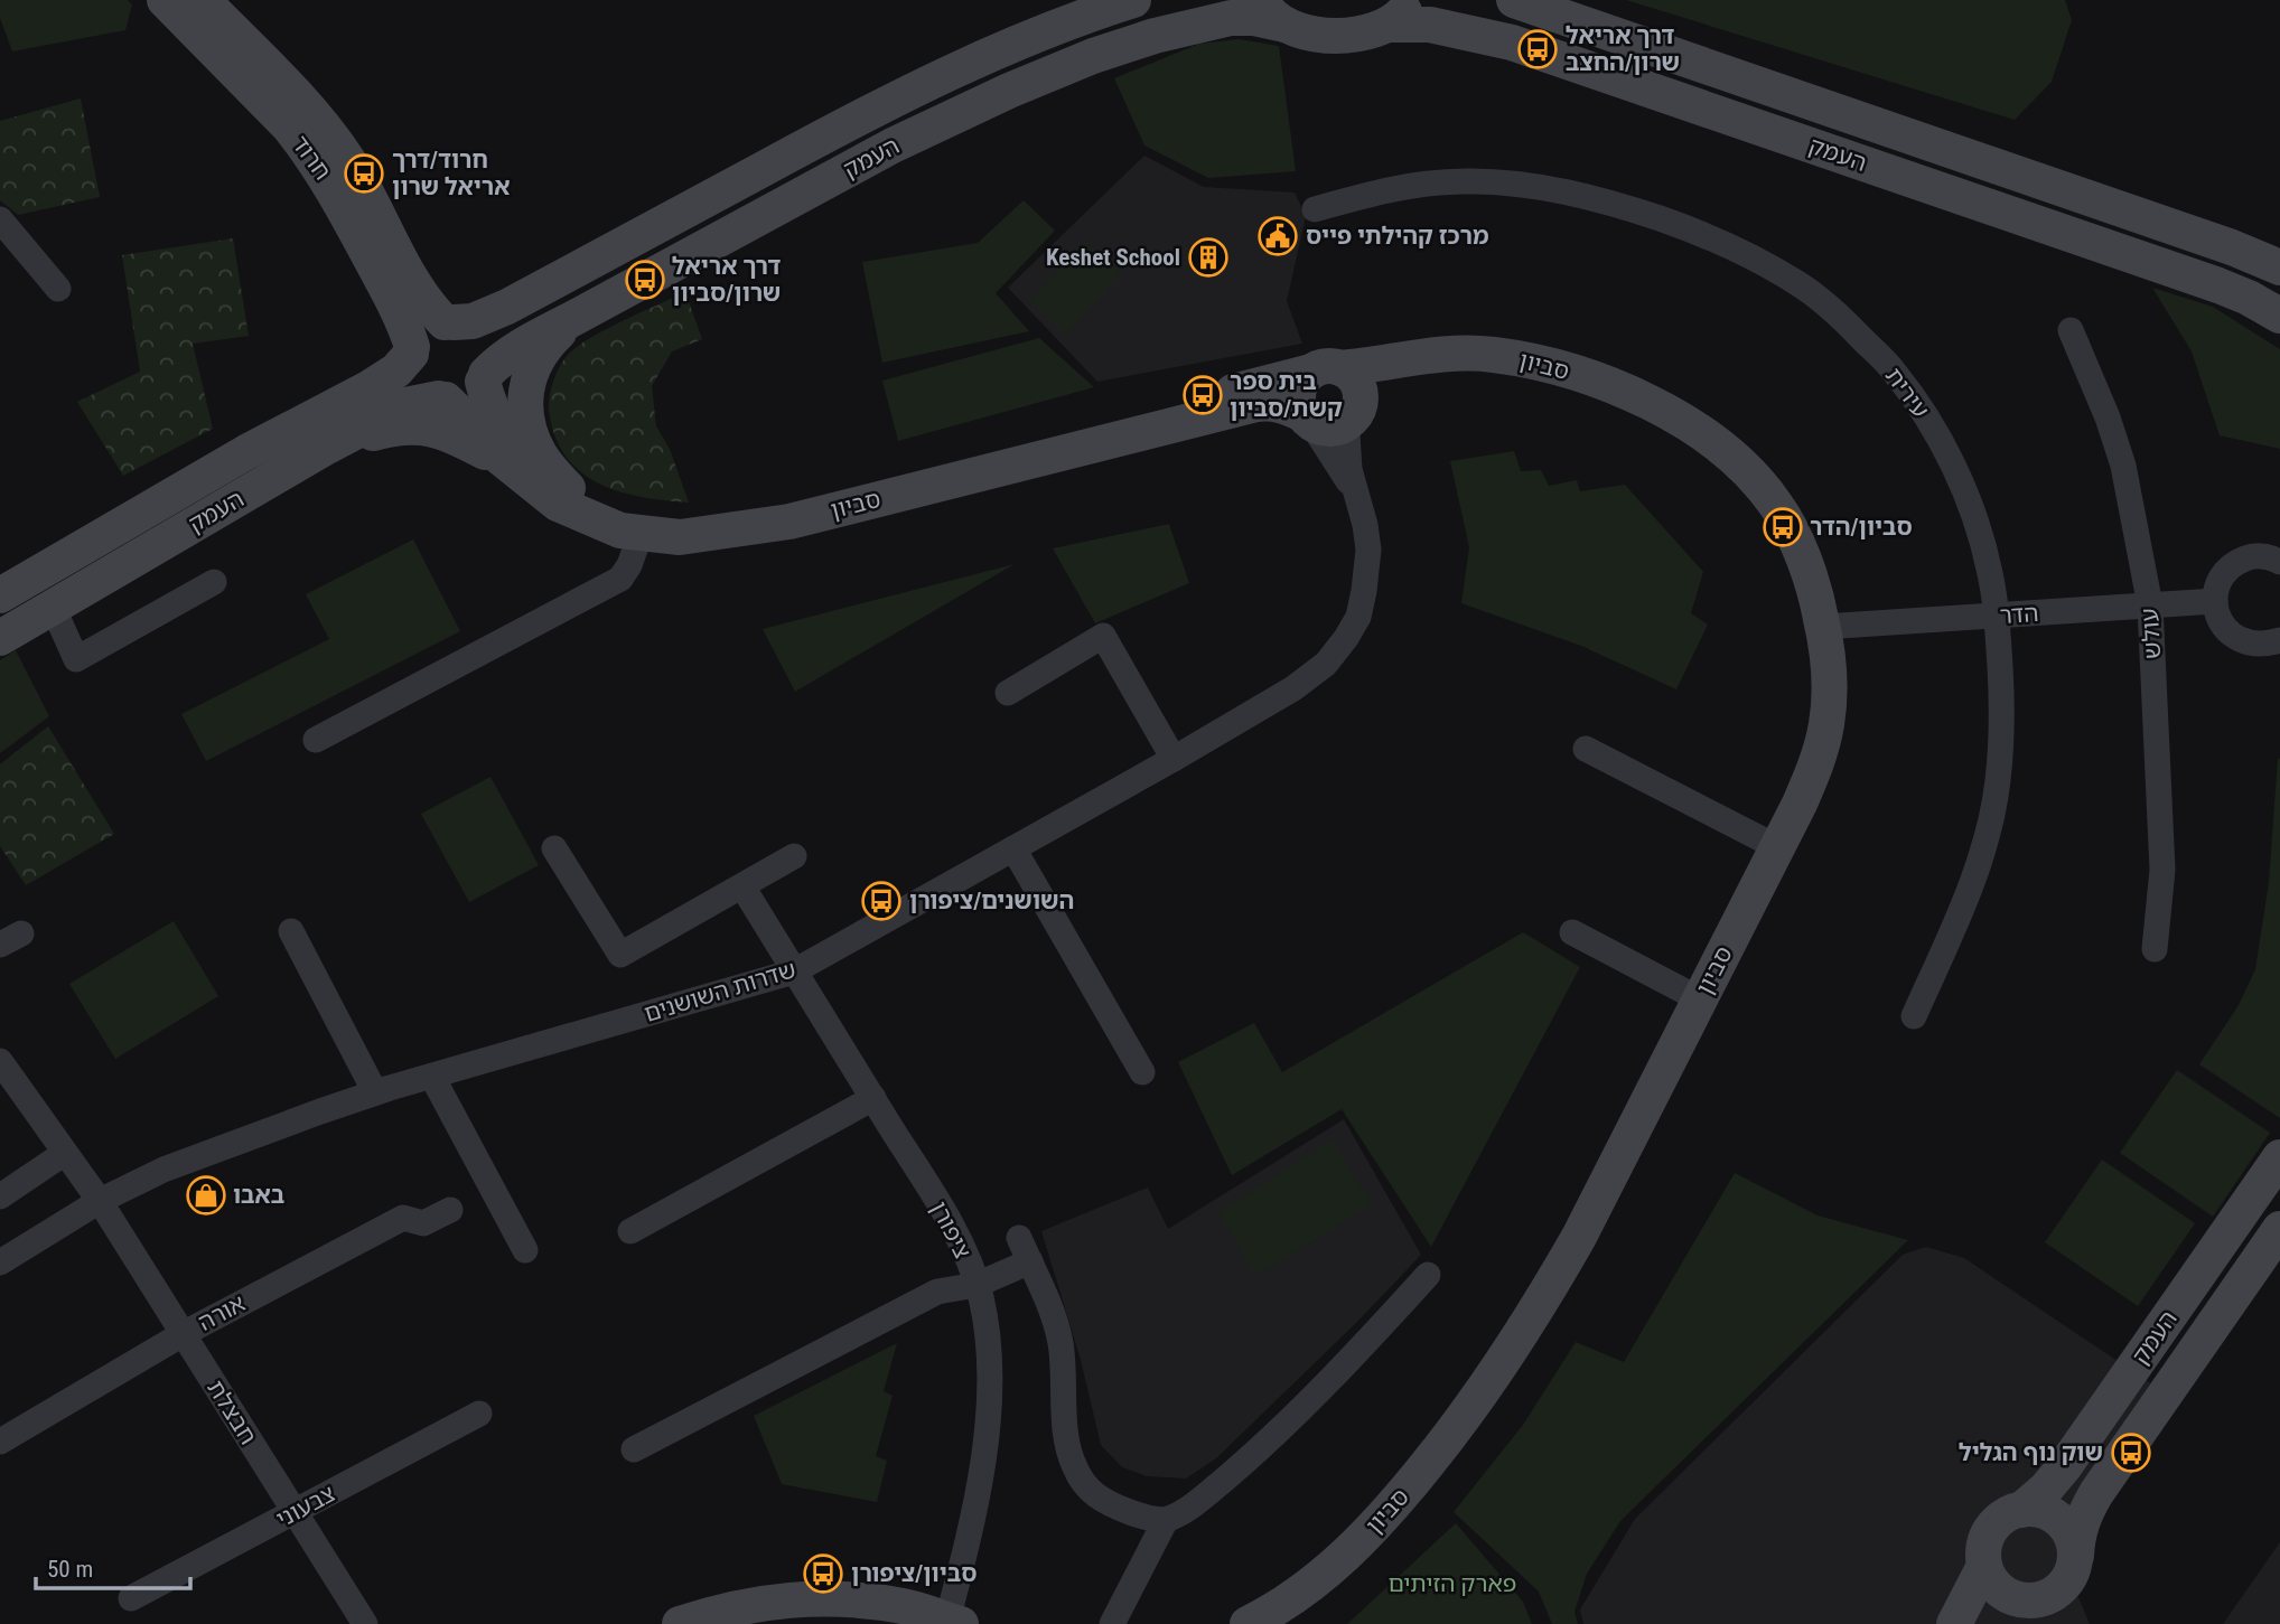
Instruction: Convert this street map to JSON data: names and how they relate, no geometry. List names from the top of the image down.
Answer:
{
  "streets": {
    "main road": ["העמק", "חרוד", "סביון"],
    "street": [
      "עירית",
      "הדר",
      "עולש",
      "שדרות השושנים",
      "ציפורן",
      "אורה",
      "חבצלת",
      "צבעוני"
    ]
  },
  "crossings": [
    ["העמק", "חרוד"],
    ["העמק", "סביון"],
    ["חרוד", "סביון"],
    ["סביון", "הדר"],
    ["סביון", "שדרות השושנים"],
    ["עירית", "הדר"],
    ["הדר", "עולש"],
    ["שדרות השושנים", "ציפורן"],
    ["שדרות השושנים", "חבצלת"],
    ["אורה", "חבצלת"],
    ["חבצלת", "צבעוני"]
  ],
  "parks": ["פארק הזיתים"],
  "places": {
    "bus stop": [
      "דרך אריאל שרון/החצב",
      "חרוד/דרך אריאל שרון",
      "דרך אריאל שרון/סביון",
      "בית ספר קשת/סביון",
      "סביון/הדר",
      "השושנים/ציפורן",
      "שוק נוף הגליל",
      "סביון/ציפורן"
    ],
    "public building": ["מרכז קהילתי פייס"],
    "building": ["Keshet School"],
    "shop": ["באבו"]
  },
  "scale_bar": "50 m"
}
